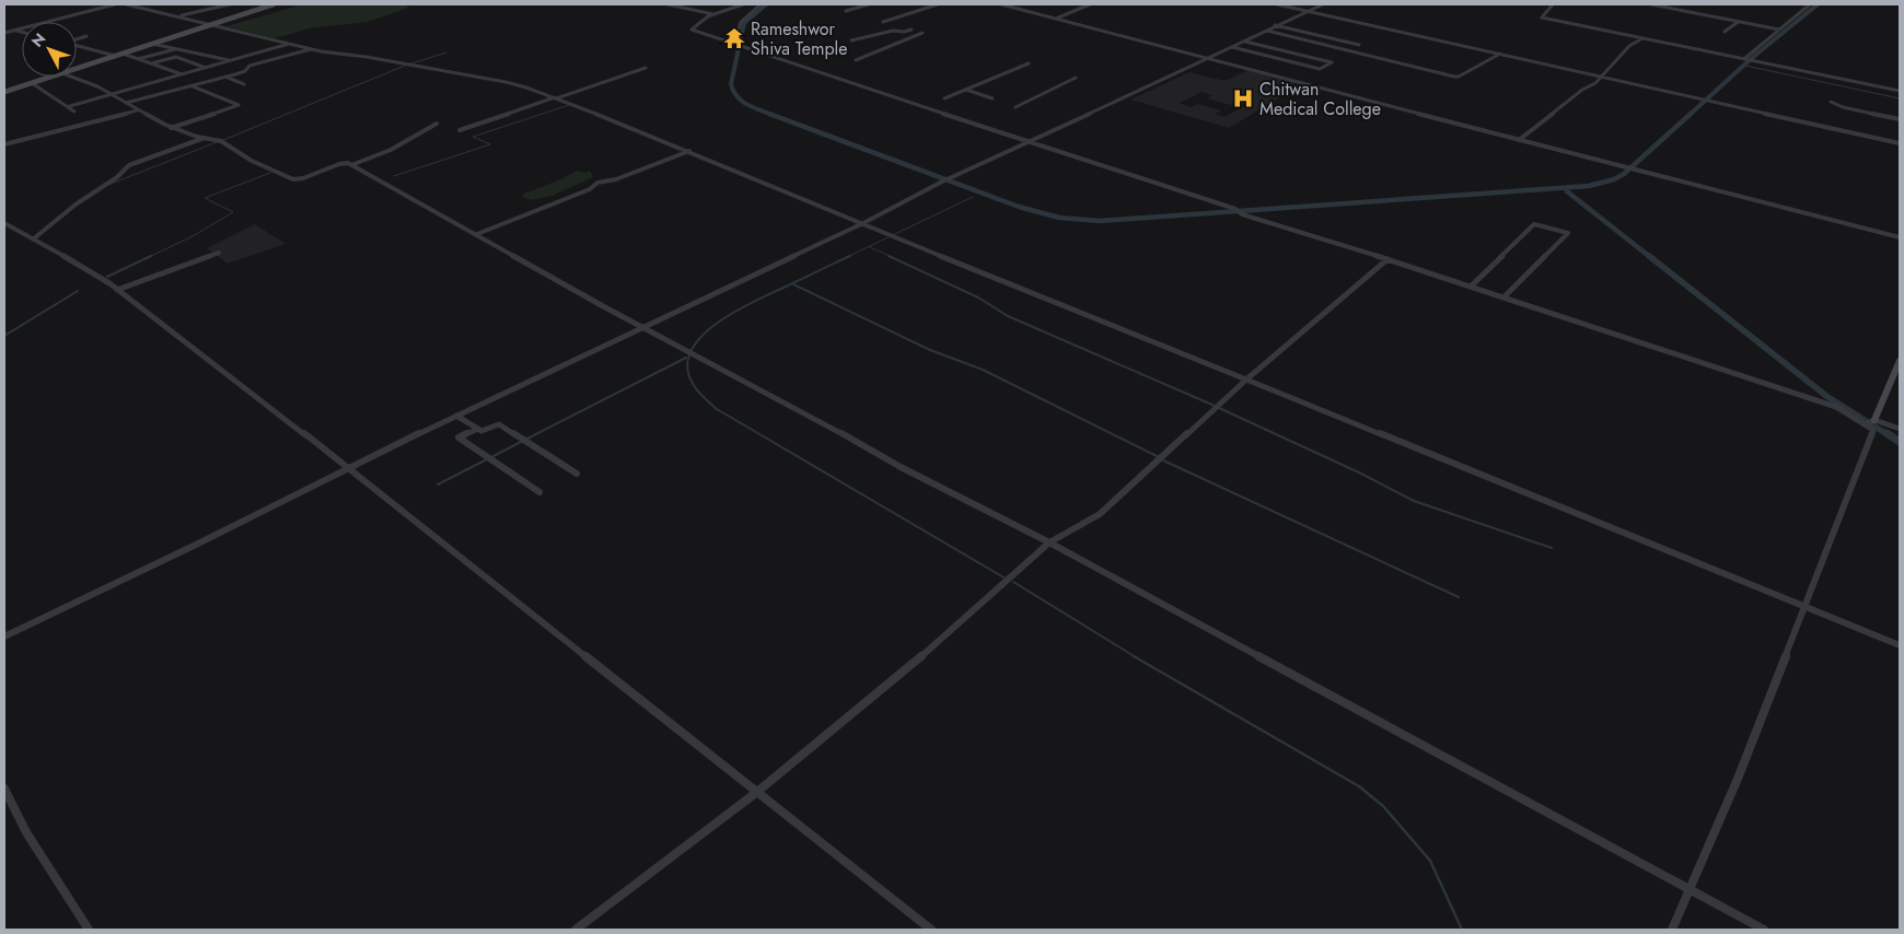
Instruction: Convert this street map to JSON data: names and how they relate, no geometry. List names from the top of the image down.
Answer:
{
  "places": {
    "temple": ["Rameshwor Shiva Temple"],
    "hospital": ["Chitwan Medical College"]
  },
  "north": "top left"
}
